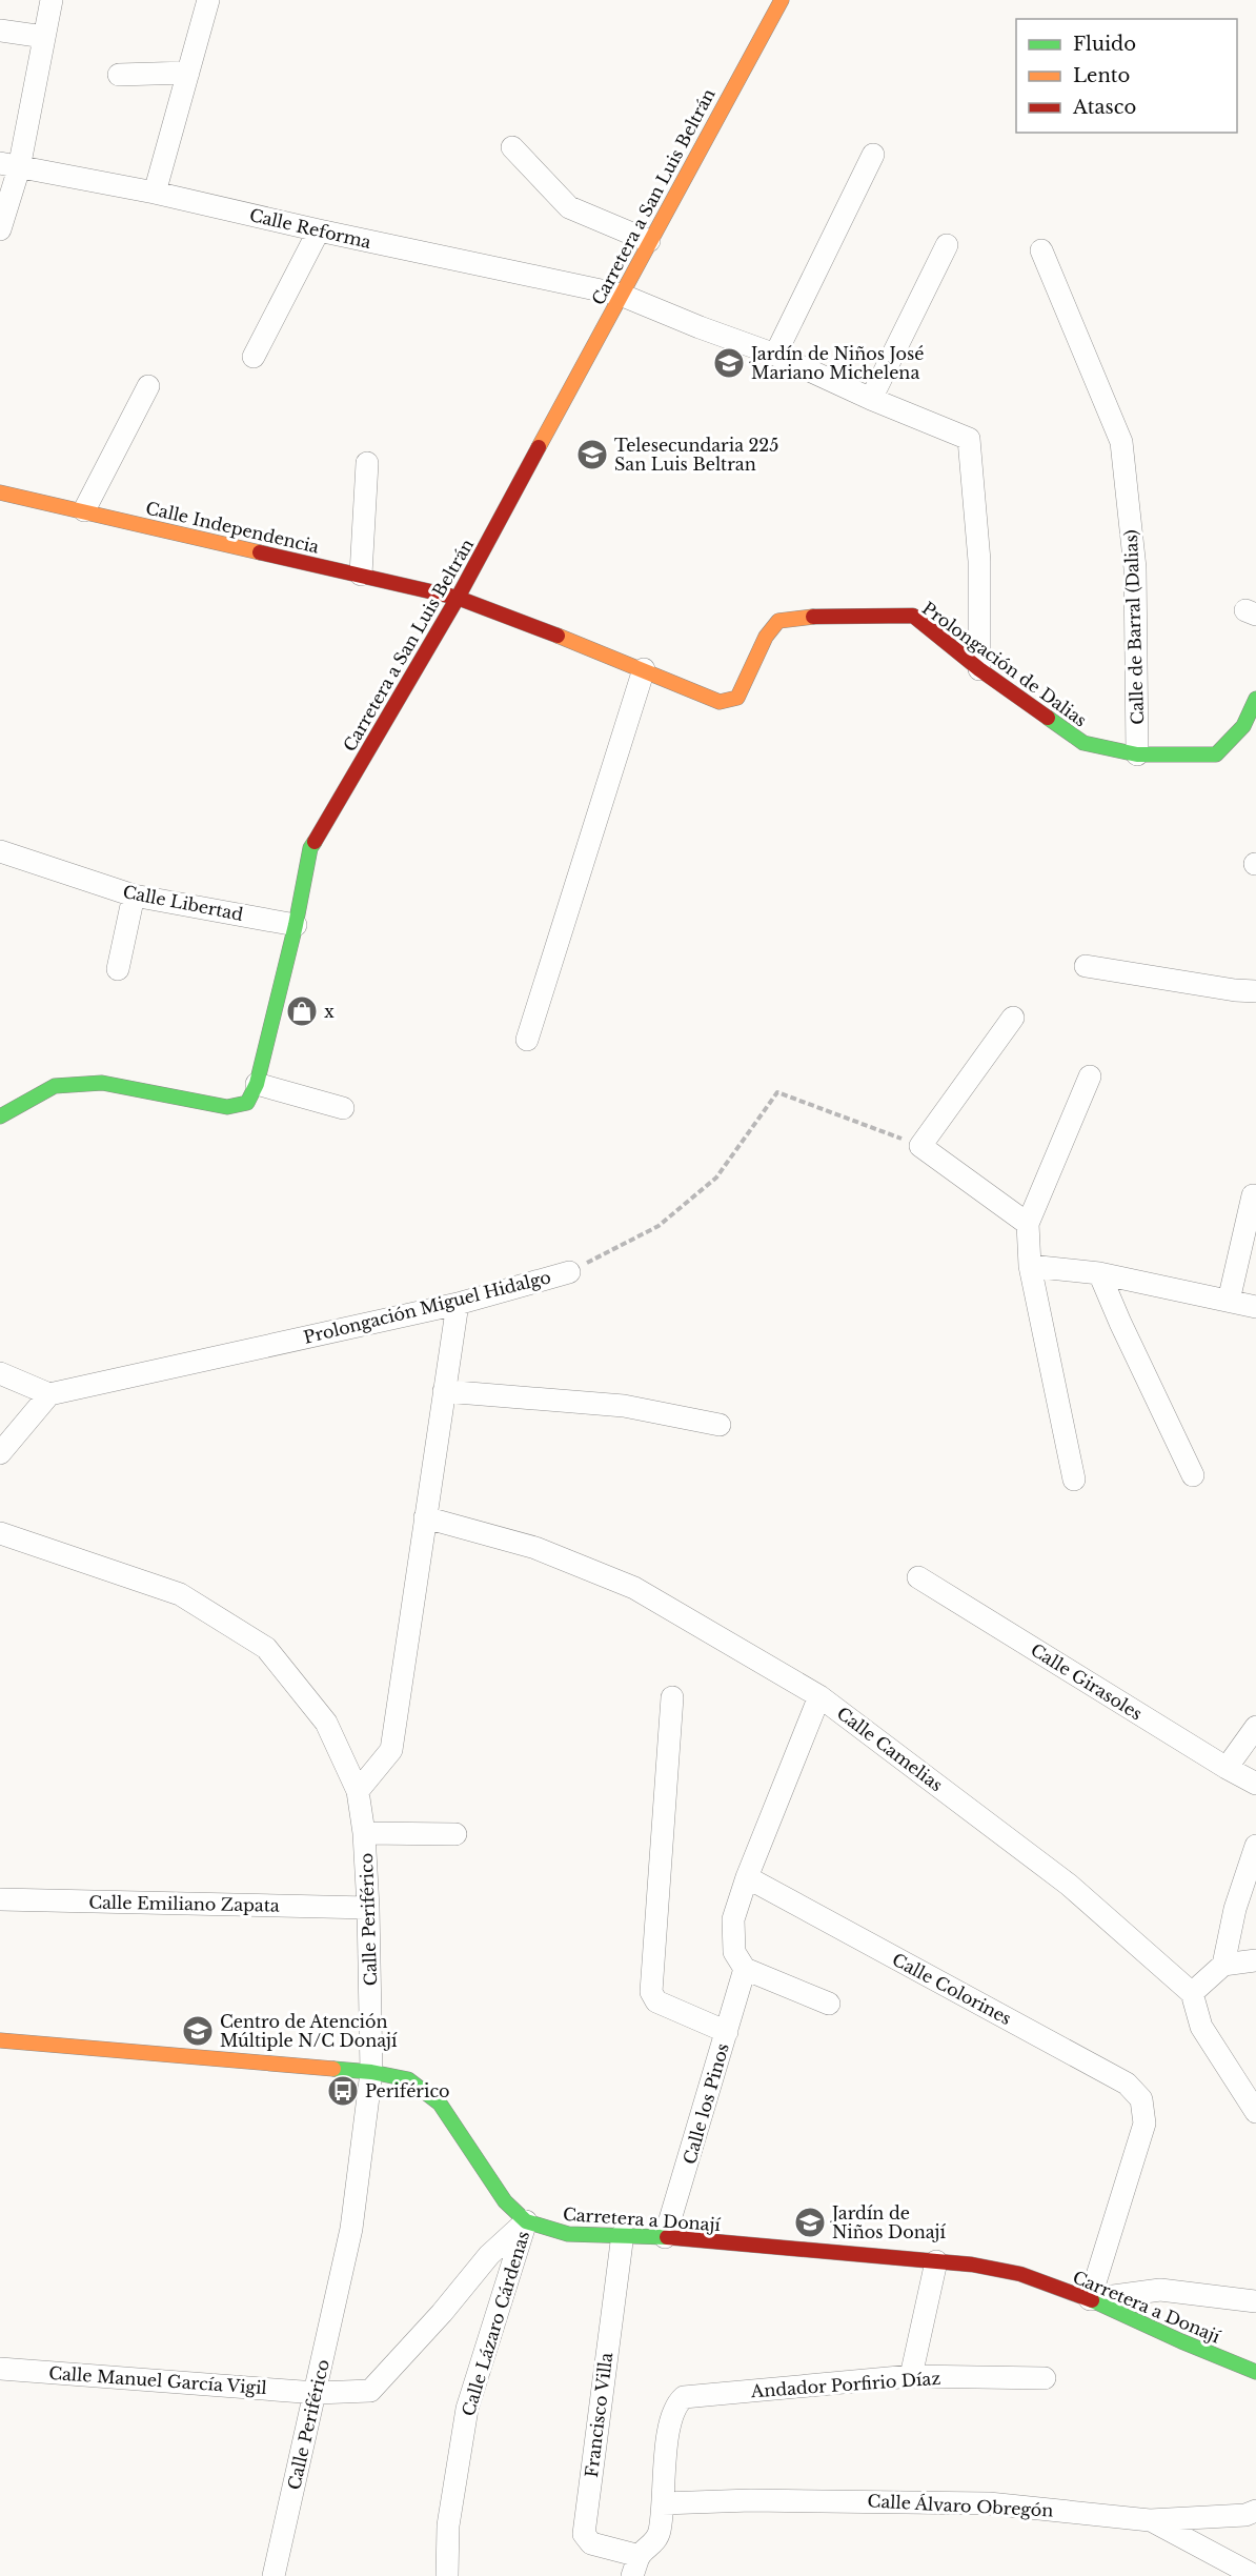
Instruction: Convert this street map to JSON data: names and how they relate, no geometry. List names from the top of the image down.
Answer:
{
  "streets": {
    "main road": [
      "Carretera a San Luis Beltrán",
      "Calle Independencia",
      "Prolongación de Dalias",
      "Carretera a Donají"
    ],
    "street": [
      "Calle Reforma",
      "Calle de Barral (Dalias)",
      "Calle Libertad",
      "Prolongación Miguel Hidalgo",
      "Calle Girasoles",
      "Calle Camelias",
      "Calle Emiliano Zapata",
      "Calle Periférico",
      "Calle Colorines",
      "Calle los Pinos",
      "Calle Lázaro Cárdenas",
      "Calle Manuel García Vigil",
      "Andador Porfirio Díaz",
      "Francisco Villa",
      "Calle Álvaro Obregón"
    ]
  },
  "crossings": [
    ["Carretera a San Luis Beltrán", "Calle Reforma"],
    ["Carretera a San Luis Beltrán", "Calle Independencia"],
    ["Carretera a San Luis Beltrán", "Prolongación de Dalias"],
    ["Carretera a San Luis Beltrán", "Calle Libertad"],
    ["Calle Reforma", "Prolongación de Dalias"],
    ["Calle Independencia", "Prolongación de Dalias"],
    ["Calle de Barral (Dalias)", "Prolongación de Dalias"],
    ["Calle Emiliano Zapata", "Calle Periférico"],
    ["Calle Periférico", "Carretera a Donají"],
    ["Calle Periférico", "Calle Manuel García Vigil"],
    ["Calle Colorines", "Carretera a Donají"],
    ["Calle los Pinos", "Carretera a Donají"],
    ["Carretera a Donají", "Calle Lázaro Cárdenas"],
    ["Carretera a Donají", "Calle Manuel García Vigil"],
    ["Carretera a Donají", "Francisco Villa"],
    ["Calle Lázaro Cárdenas", "Calle Manuel García Vigil"],
    ["Andador Porfirio Díaz", "Calle Álvaro Obregón"]
  ],
  "places": {
    "school or university": [
      "Jardín de Niños José Mariano Michelena",
      "Telesecundaria 225 San Luis Beltran",
      "Centro de Atención Múltiple N/C Donají",
      "Jardín de Niños Donají"
    ],
    "shop": ["x"],
    "bus stop": ["Periférico"]
  },
  "legend": ["Fluido", "Lento", "Atasco"]
}
